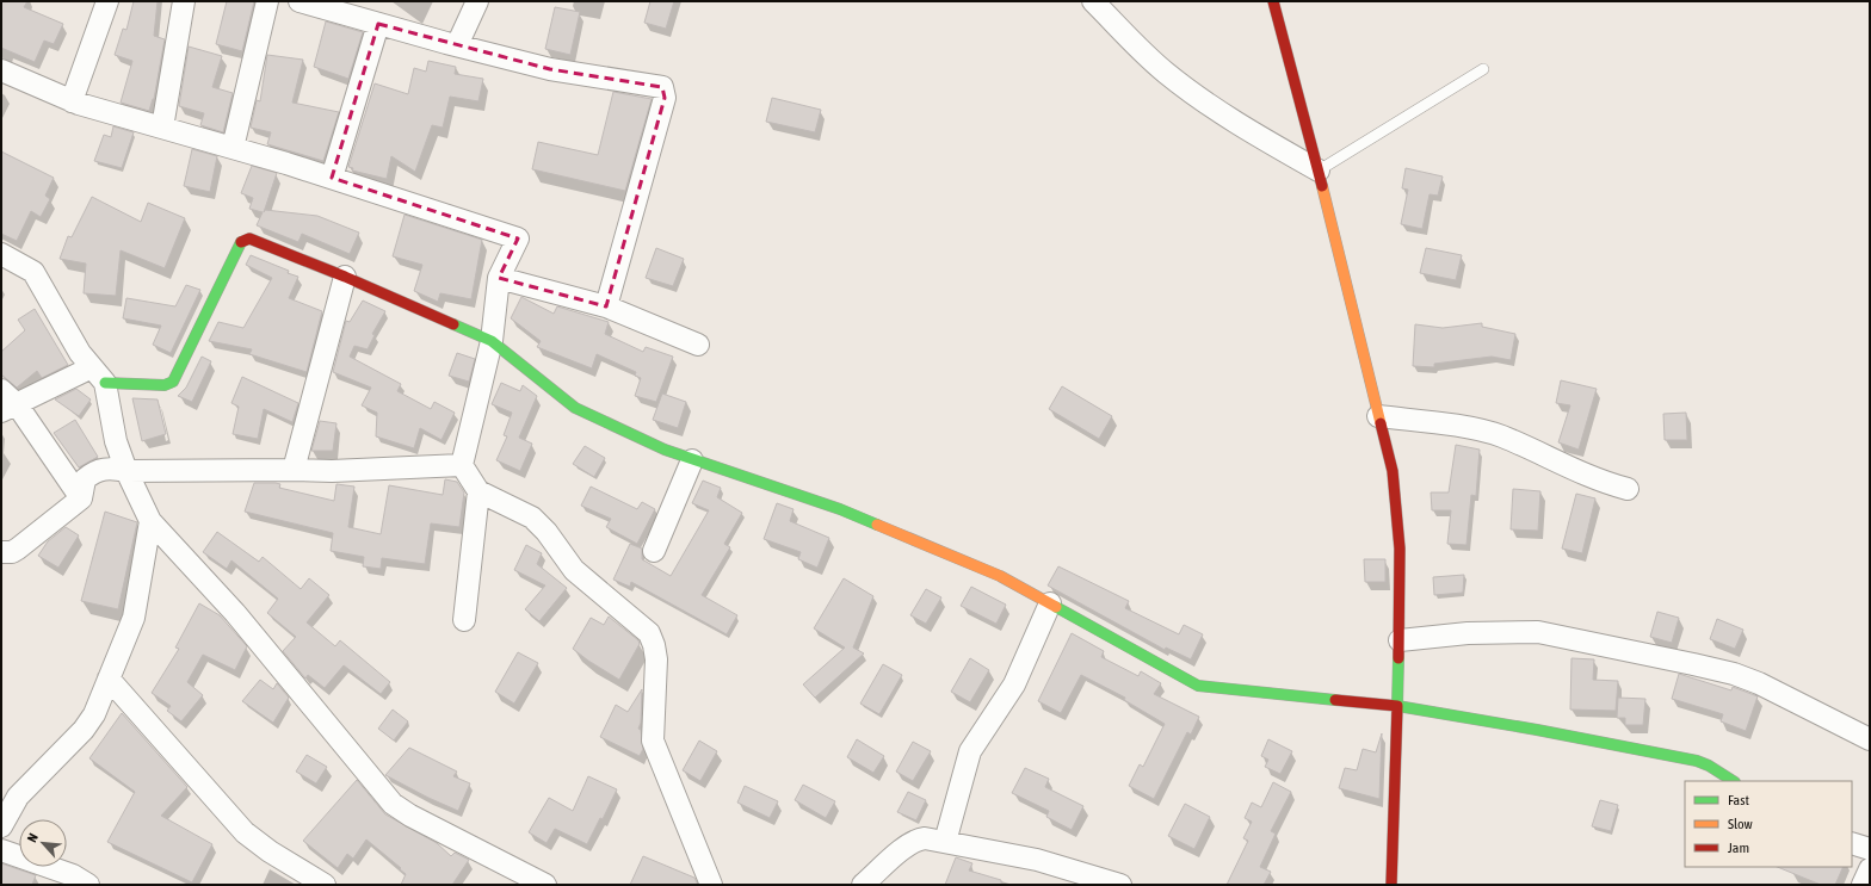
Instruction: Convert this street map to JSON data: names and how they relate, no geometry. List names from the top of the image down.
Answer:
{
  "legend": ["Fast", "Slow", "Jam"],
  "north": "top left"
}
